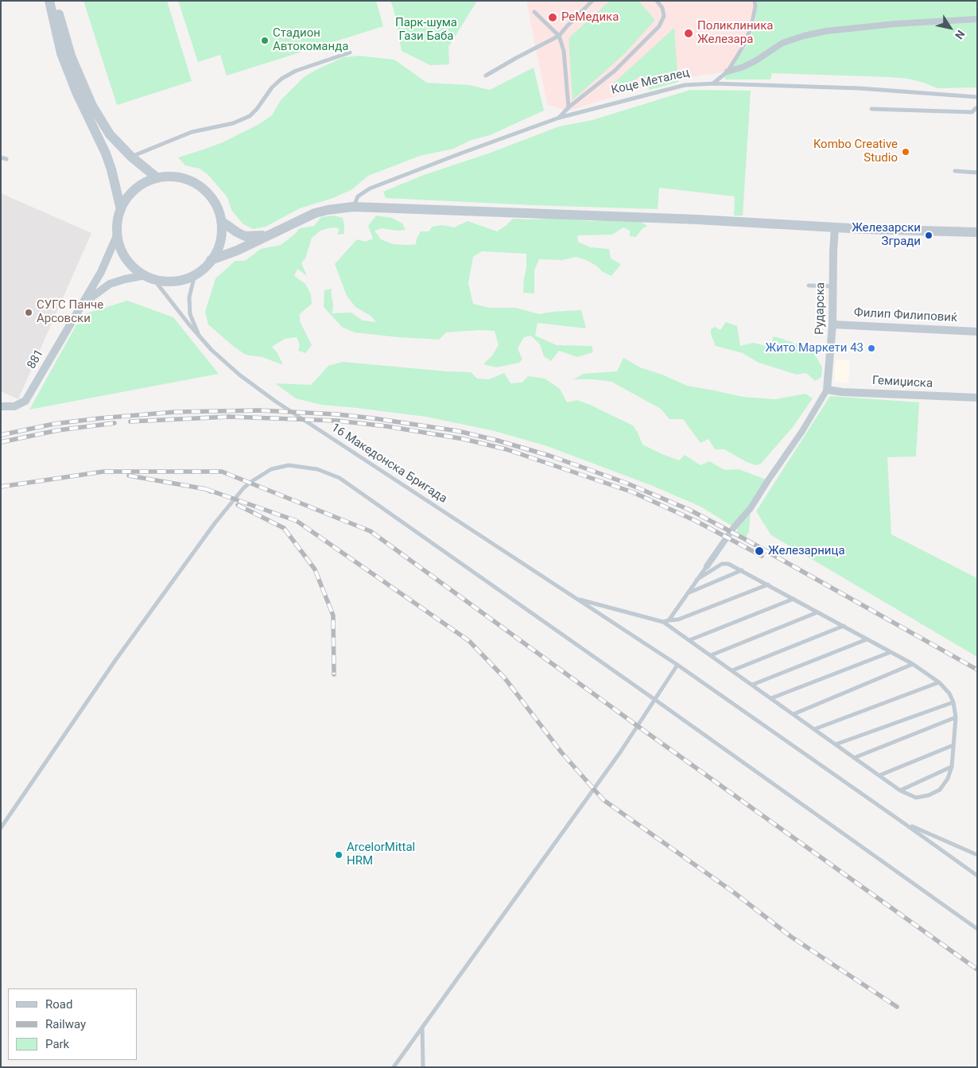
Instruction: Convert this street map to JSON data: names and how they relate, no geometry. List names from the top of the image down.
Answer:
{
  "streets": {
    "street": [
      "Рударска",
      "Филип Филиповиќ",
      "881",
      "Гемиџиска"
    ],
    "lane": ["Коце Металец", "16 Македонска Бригада"]
  },
  "crossings": [
    ["Рударска", "Филип Филиповиќ"],
    ["Рударска", "Гемиџиска"],
    ["881", "16 Македонска Бригада"]
  ],
  "parks": ["Парк-шума Гази Баба"],
  "places": [
    "РеМедика",
    "Поликлиника Железара",
    "Стадион Автокоманда",
    "Kombo Creative Studio",
    "Железарски Згради",
    "СУГС Панче Арсовски",
    "Жито Маркети 43",
    "Железарница",
    "ArcelorMittal HRM"
  ],
  "legend": ["Road", "Railway", "Park"],
  "north": "bottom right"
}
